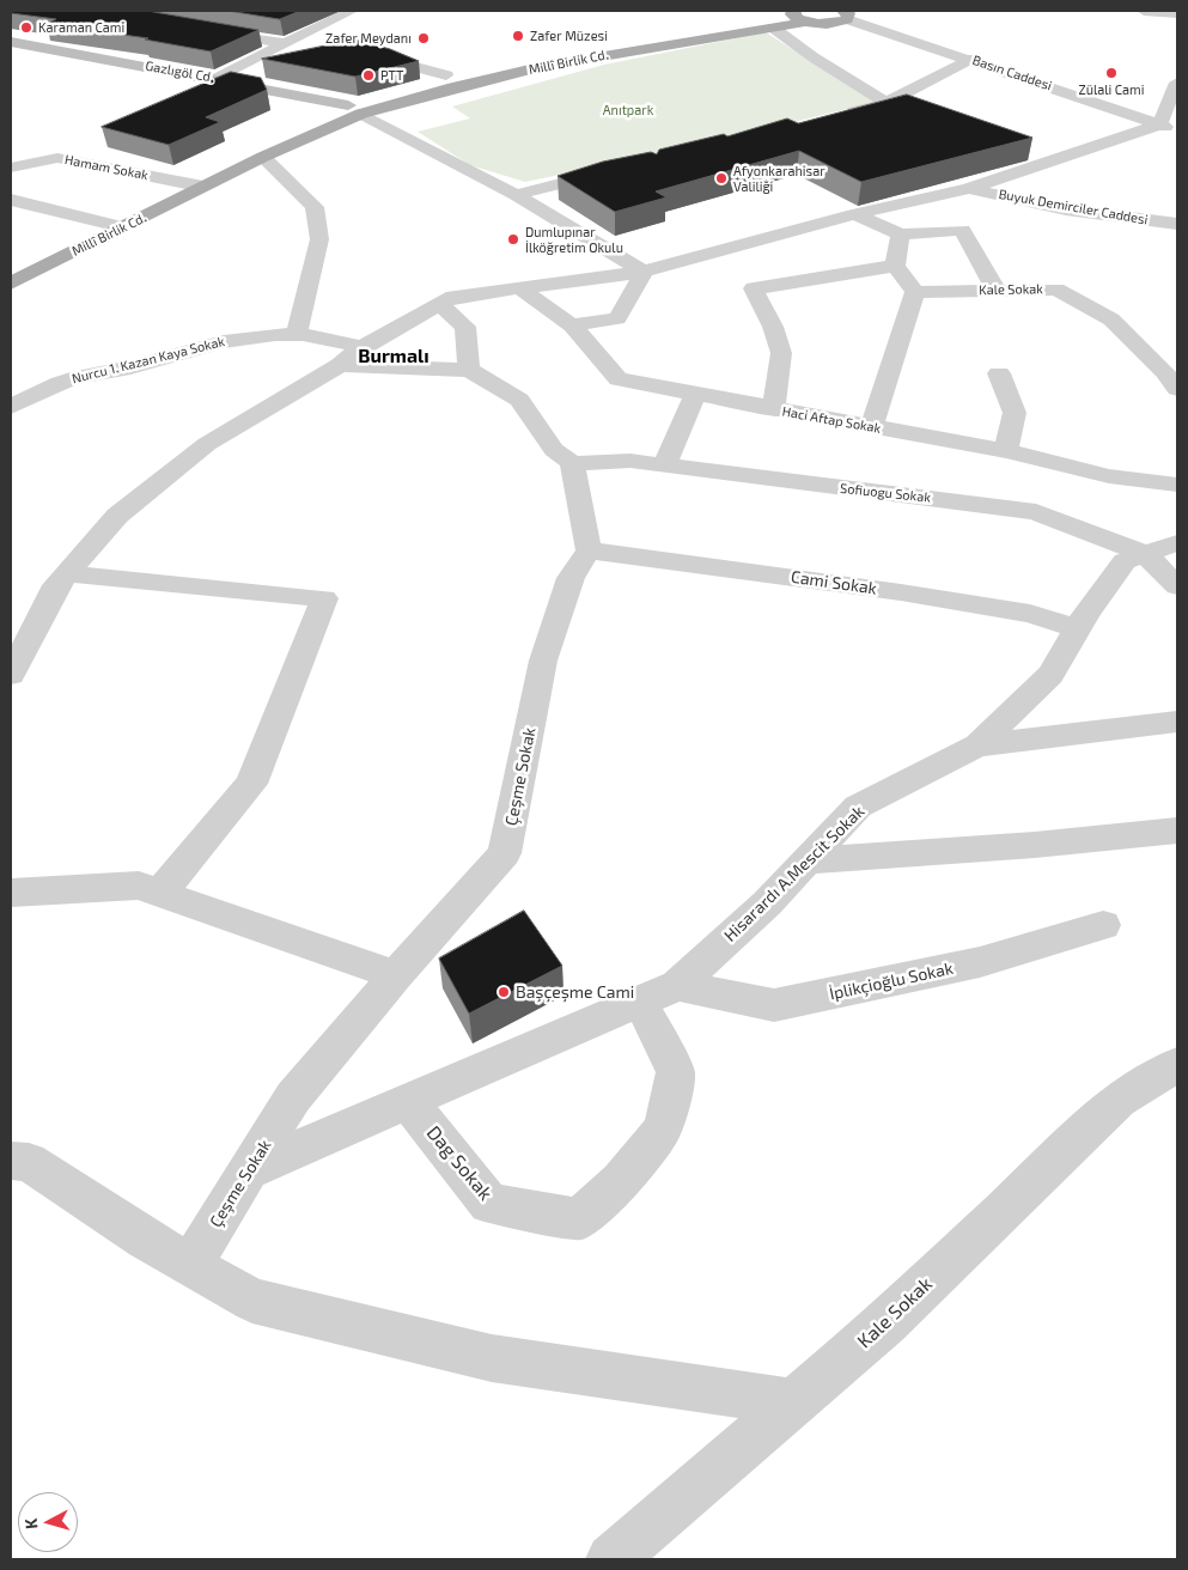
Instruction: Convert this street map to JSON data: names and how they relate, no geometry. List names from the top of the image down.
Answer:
{
  "streets": {
    "main road": ["Millî Birlik Cd."],
    "street": [
      "Gazlıgöl Cd.",
      "Basın Caddesi",
      "Hamam Sokak",
      "Buyuk Demirciler Caddesi",
      "Kale Sokak",
      "Nurcu 1. Kazan Kaya Sokak",
      "Haci Aftap Sokak",
      "Sofiuogu Sokak",
      "Cami Sokak",
      "Çeşme Sokak",
      "Hisarardı A.Mescit Sokak",
      "İplikçioğlu Sokak",
      "Dag Sokak"
    ]
  },
  "crossings": [
    ["Millî Birlik Cd.", "Gazlıgöl Cd."],
    ["Millî Birlik Cd.", "Basın Caddesi"],
    ["Millî Birlik Cd.", "Hamam Sokak"],
    ["Sofiuogu Sokak", "Hisarardı A.Mescit Sokak"],
    ["Cami Sokak", "Çeşme Sokak"],
    ["Cami Sokak", "Hisarardı A.Mescit Sokak"],
    ["Çeşme Sokak", "Hisarardı A.Mescit Sokak"],
    ["Hisarardı A.Mescit Sokak", "İplikçioğlu Sokak"],
    ["Hisarardı A.Mescit Sokak", "Dag Sokak"]
  ],
  "districts": ["Burmalı"],
  "parks": ["Anıtpark"],
  "places": [
    "Karaman Cami",
    "Zafer Müzesi",
    "Zafer Meydanı",
    "Zülali Cami",
    "PTT",
    "Afyonkarahisar Valiliği",
    "Dumlupınar İlköğretim Okulu",
    "Başçeşme Cami"
  ],
  "north": "left"
}
